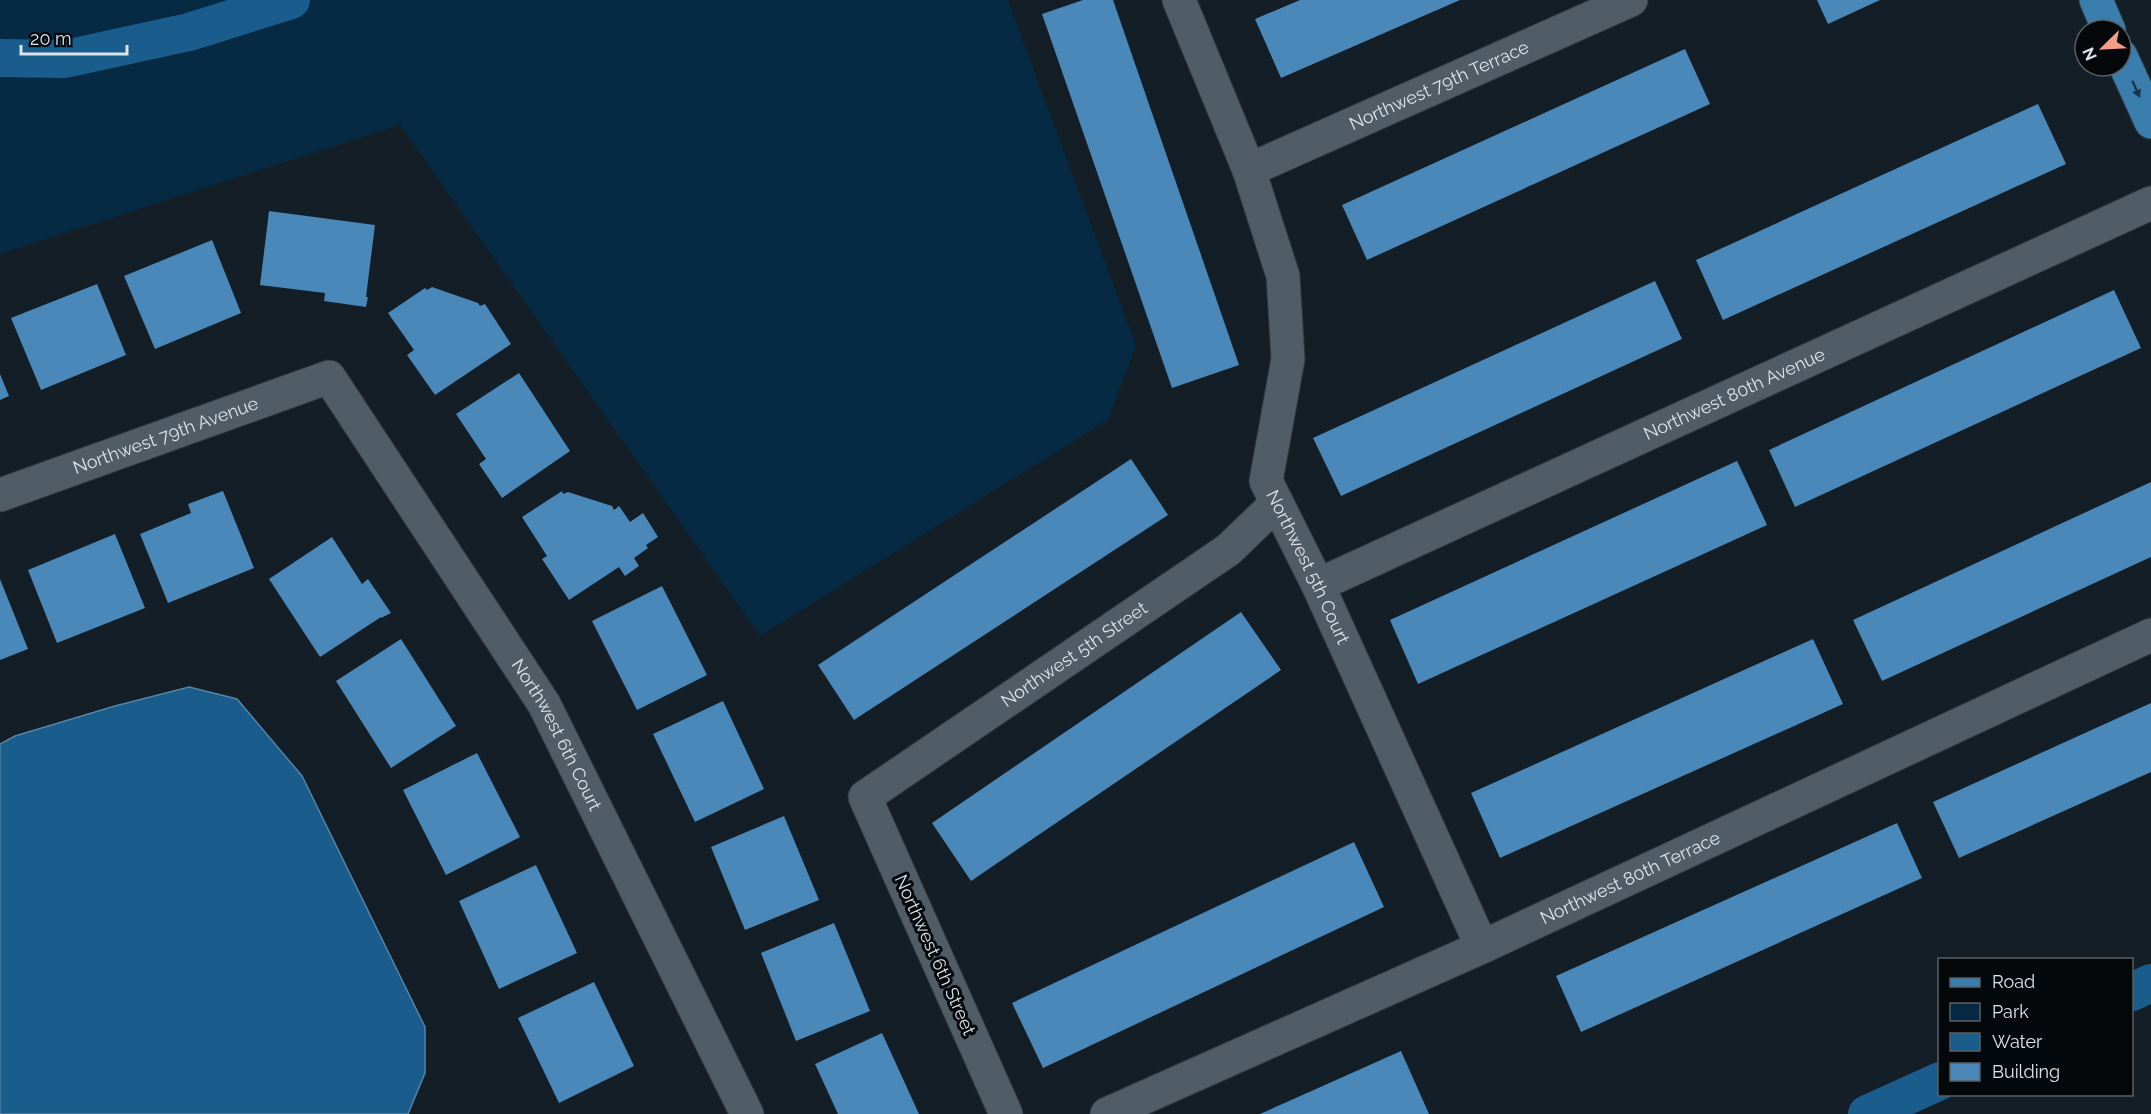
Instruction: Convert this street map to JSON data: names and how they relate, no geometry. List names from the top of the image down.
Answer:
{
  "streets": {
    "street": [
      "Northwest 79th Terrace",
      "Northwest 80th Avenue",
      "Northwest 79th Avenue",
      "Northwest 5th Court",
      "Northwest 5th Street",
      "Northwest 6th Court",
      "Northwest 80th Terrace",
      "Northwest 6th Street"
    ]
  },
  "crossings": [
    ["Northwest 79th Terrace", "Northwest 5th Court"],
    ["Northwest 80th Avenue", "Northwest 5th Court"],
    ["Northwest 79th Avenue", "Northwest 6th Court"],
    ["Northwest 5th Court", "Northwest 5th Street"],
    ["Northwest 5th Court", "Northwest 80th Terrace"],
    ["Northwest 5th Street", "Northwest 6th Street"]
  ],
  "legend": [
    "Road",
    "Park",
    "Water",
    "Building"
  ],
  "scale_bar": "20 m",
  "north": "bottom left"
}
